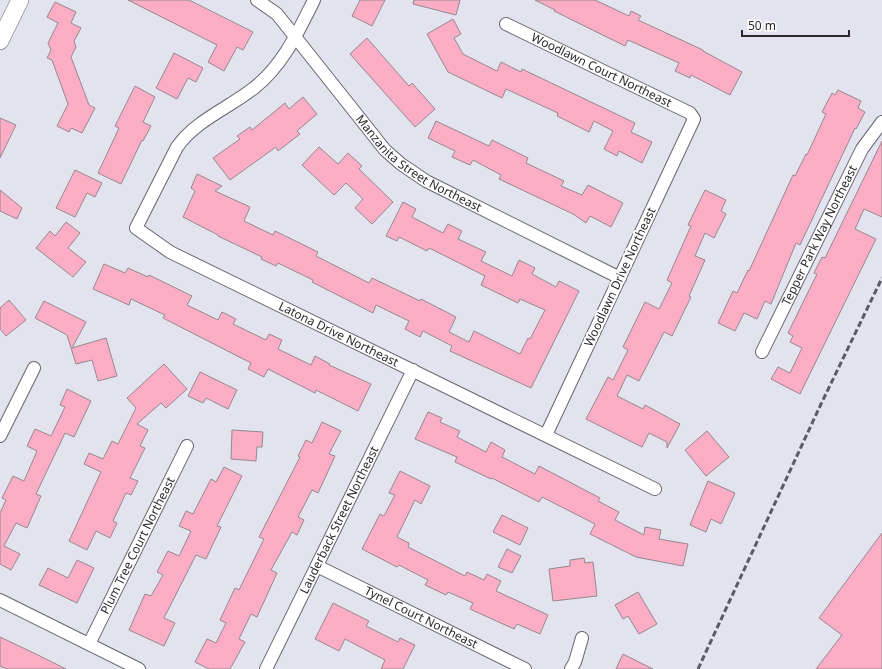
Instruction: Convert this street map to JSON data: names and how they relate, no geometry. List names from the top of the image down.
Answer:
{
  "streets": {
    "street": [
      "Woodlawn Court Northeast",
      "Manzanita Street Northeast",
      "Tepper Park Way Northeast",
      "Woodlawn Drive Northeast",
      "Latona Drive Northeast",
      "Lauderback Street Northeast",
      "Plum Tree Court Northeast",
      "Tynel Court Northeast"
    ]
  },
  "crossings": [
    ["Woodlawn Court Northeast", "Woodlawn Drive Northeast"],
    ["Manzanita Street Northeast", "Woodlawn Drive Northeast"],
    ["Manzanita Street Northeast", "Latona Drive Northeast"],
    ["Woodlawn Drive Northeast", "Latona Drive Northeast"],
    ["Latona Drive Northeast", "Lauderback Street Northeast"],
    ["Lauderback Street Northeast", "Tynel Court Northeast"]
  ],
  "scale_bar": "50 m"
}
